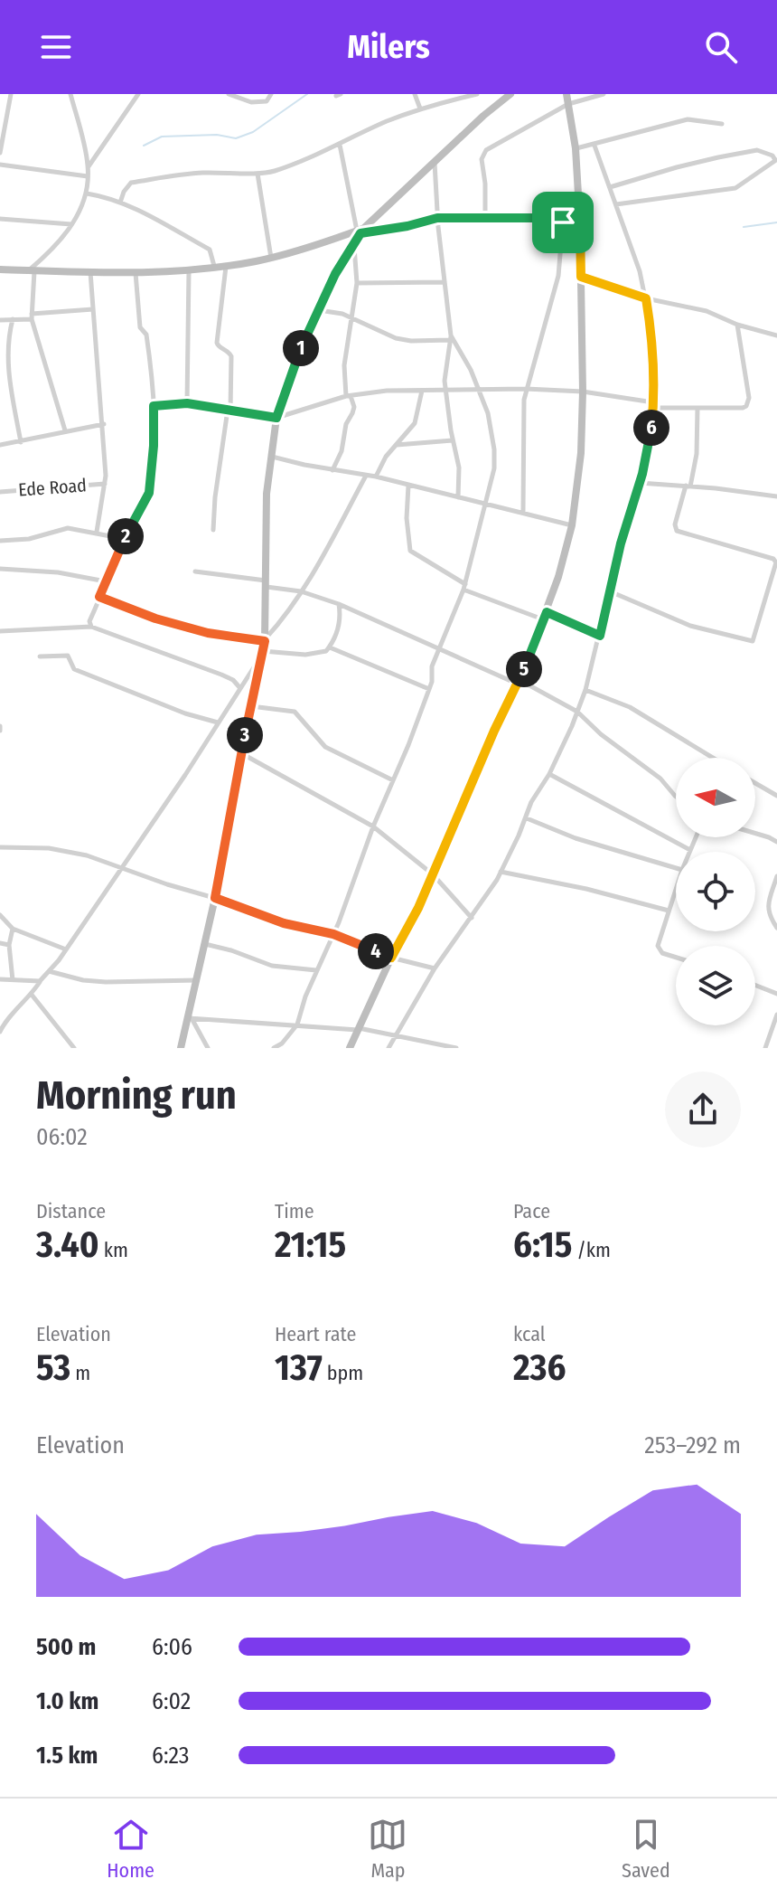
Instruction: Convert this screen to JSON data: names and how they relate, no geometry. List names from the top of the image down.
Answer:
{
  "streets": {
    "street": ["Ede Road"]
  },
  "north": "left",
  "page": {
    "header": "Milers",
    "pins": [
      "1",
      "6",
      "2",
      "5",
      "3",
      "4"
    ],
    "heading": ["Morning run", "06:02"],
    "stats": [
      ["Distance", "3.40 km"],
      ["Time", "21:15"],
      ["Pace", "6:15 /km"],
      ["Elevation", "53 m"],
      ["Heart rate", "137 bpm"],
      ["kcal", "236"]
    ],
    "chart": ["Elevation", "253–292 m"],
    "list": [
      {
        "name": "500 m",
        "note": "6:06"
      },
      {
        "name": "1.0 km",
        "note": "6:02"
      },
      {
        "name": "1.5 km",
        "note": "6:23"
      }
    ],
    "tabs": ["Home", "Map", "Saved"]
  }
}
